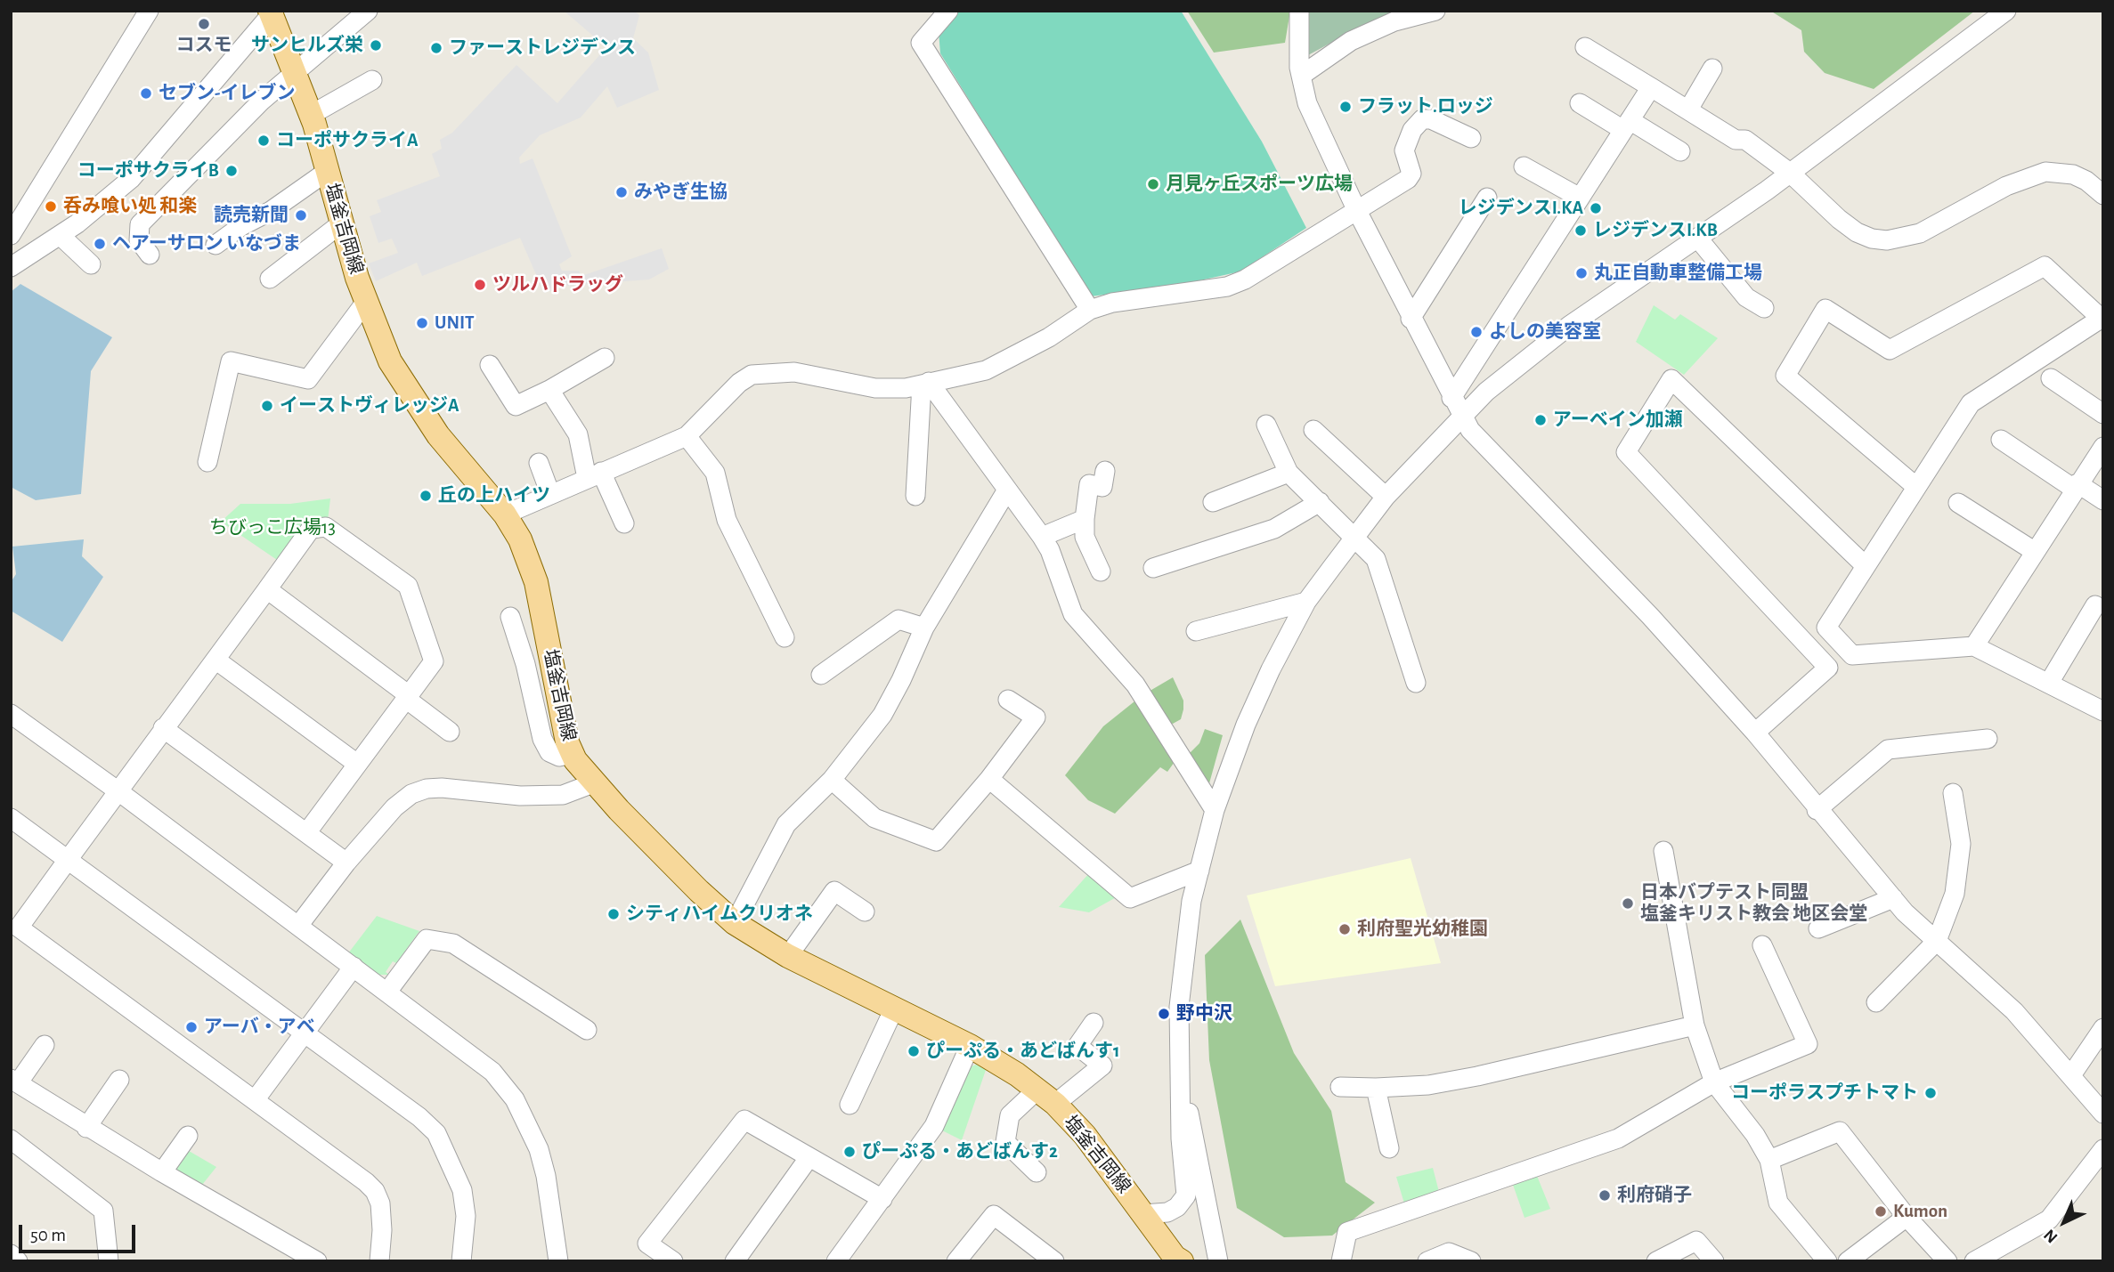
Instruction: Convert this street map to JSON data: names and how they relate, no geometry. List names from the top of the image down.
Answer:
{
  "streets": {
    "main road": ["塩釜吉岡線"]
  },
  "parks": ["ちびっこ広場13"],
  "places": [
    "コスモ",
    "サンヒルズ栄",
    "ファーストレジデンス",
    "セブン-イレブン",
    "フラット.ロッジ",
    "コーポサクライA",
    "コーポサクライB",
    "月見ヶ丘スポーツ広場",
    "みやぎ生協",
    "呑み喰い処 和楽",
    "レジデンスI.KA",
    "読売新聞",
    "レジデンスI.KB",
    "ヘアーサロン いなづま",
    "丸正自動車整備工場",
    "ツルハドラッグ",
    "UNIT",
    "よしの美容室",
    "イーストヴィレッジA",
    "アーベイン加瀬",
    "丘の上ハイツ",
    "日本バプテスト同盟 塩釜キリスト教会 地区会堂",
    "シティハイムクリオネ",
    "利府聖光幼稚園",
    "野中沢",
    "アーバ・アベ",
    "ぴーぷる・あどばんす1",
    "コーポラスプチトマト",
    "ぴーぷる・あどばんす2",
    "利府硝子",
    "Kumon"
  ],
  "scale_bar": "50 m",
  "north": "bottom left"
}
